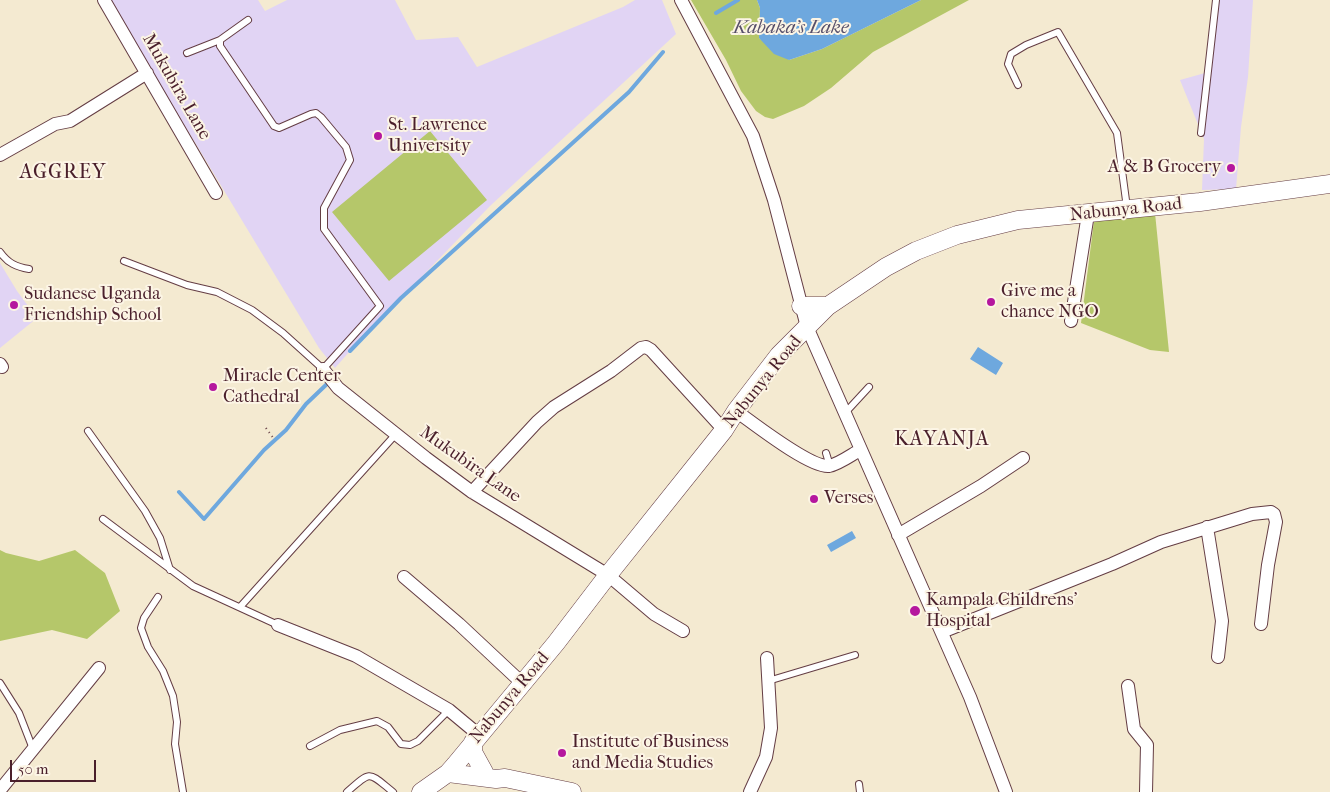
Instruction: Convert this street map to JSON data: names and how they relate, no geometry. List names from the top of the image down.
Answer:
{
  "streets": {
    "main road": ["Nabunya Road"],
    "street": ["Mukubira Lane"]
  },
  "crossings": [
    ["Mukubira Lane", "Nabunya Road"]
  ],
  "districts": ["AGGREY", "KAYANJA"],
  "water": ["Kabaka's Lake"],
  "places": [
    "St. Lawrence University",
    "A & B Grocery",
    "Give me a chance NGO",
    "Sudanese Uganda Friendship School",
    "Miracle Center Cathedral",
    "Verses",
    "Kampala Childrens' Hospital",
    "Institute of Business and Media Studies"
  ],
  "scale_bar": "50 m"
}
